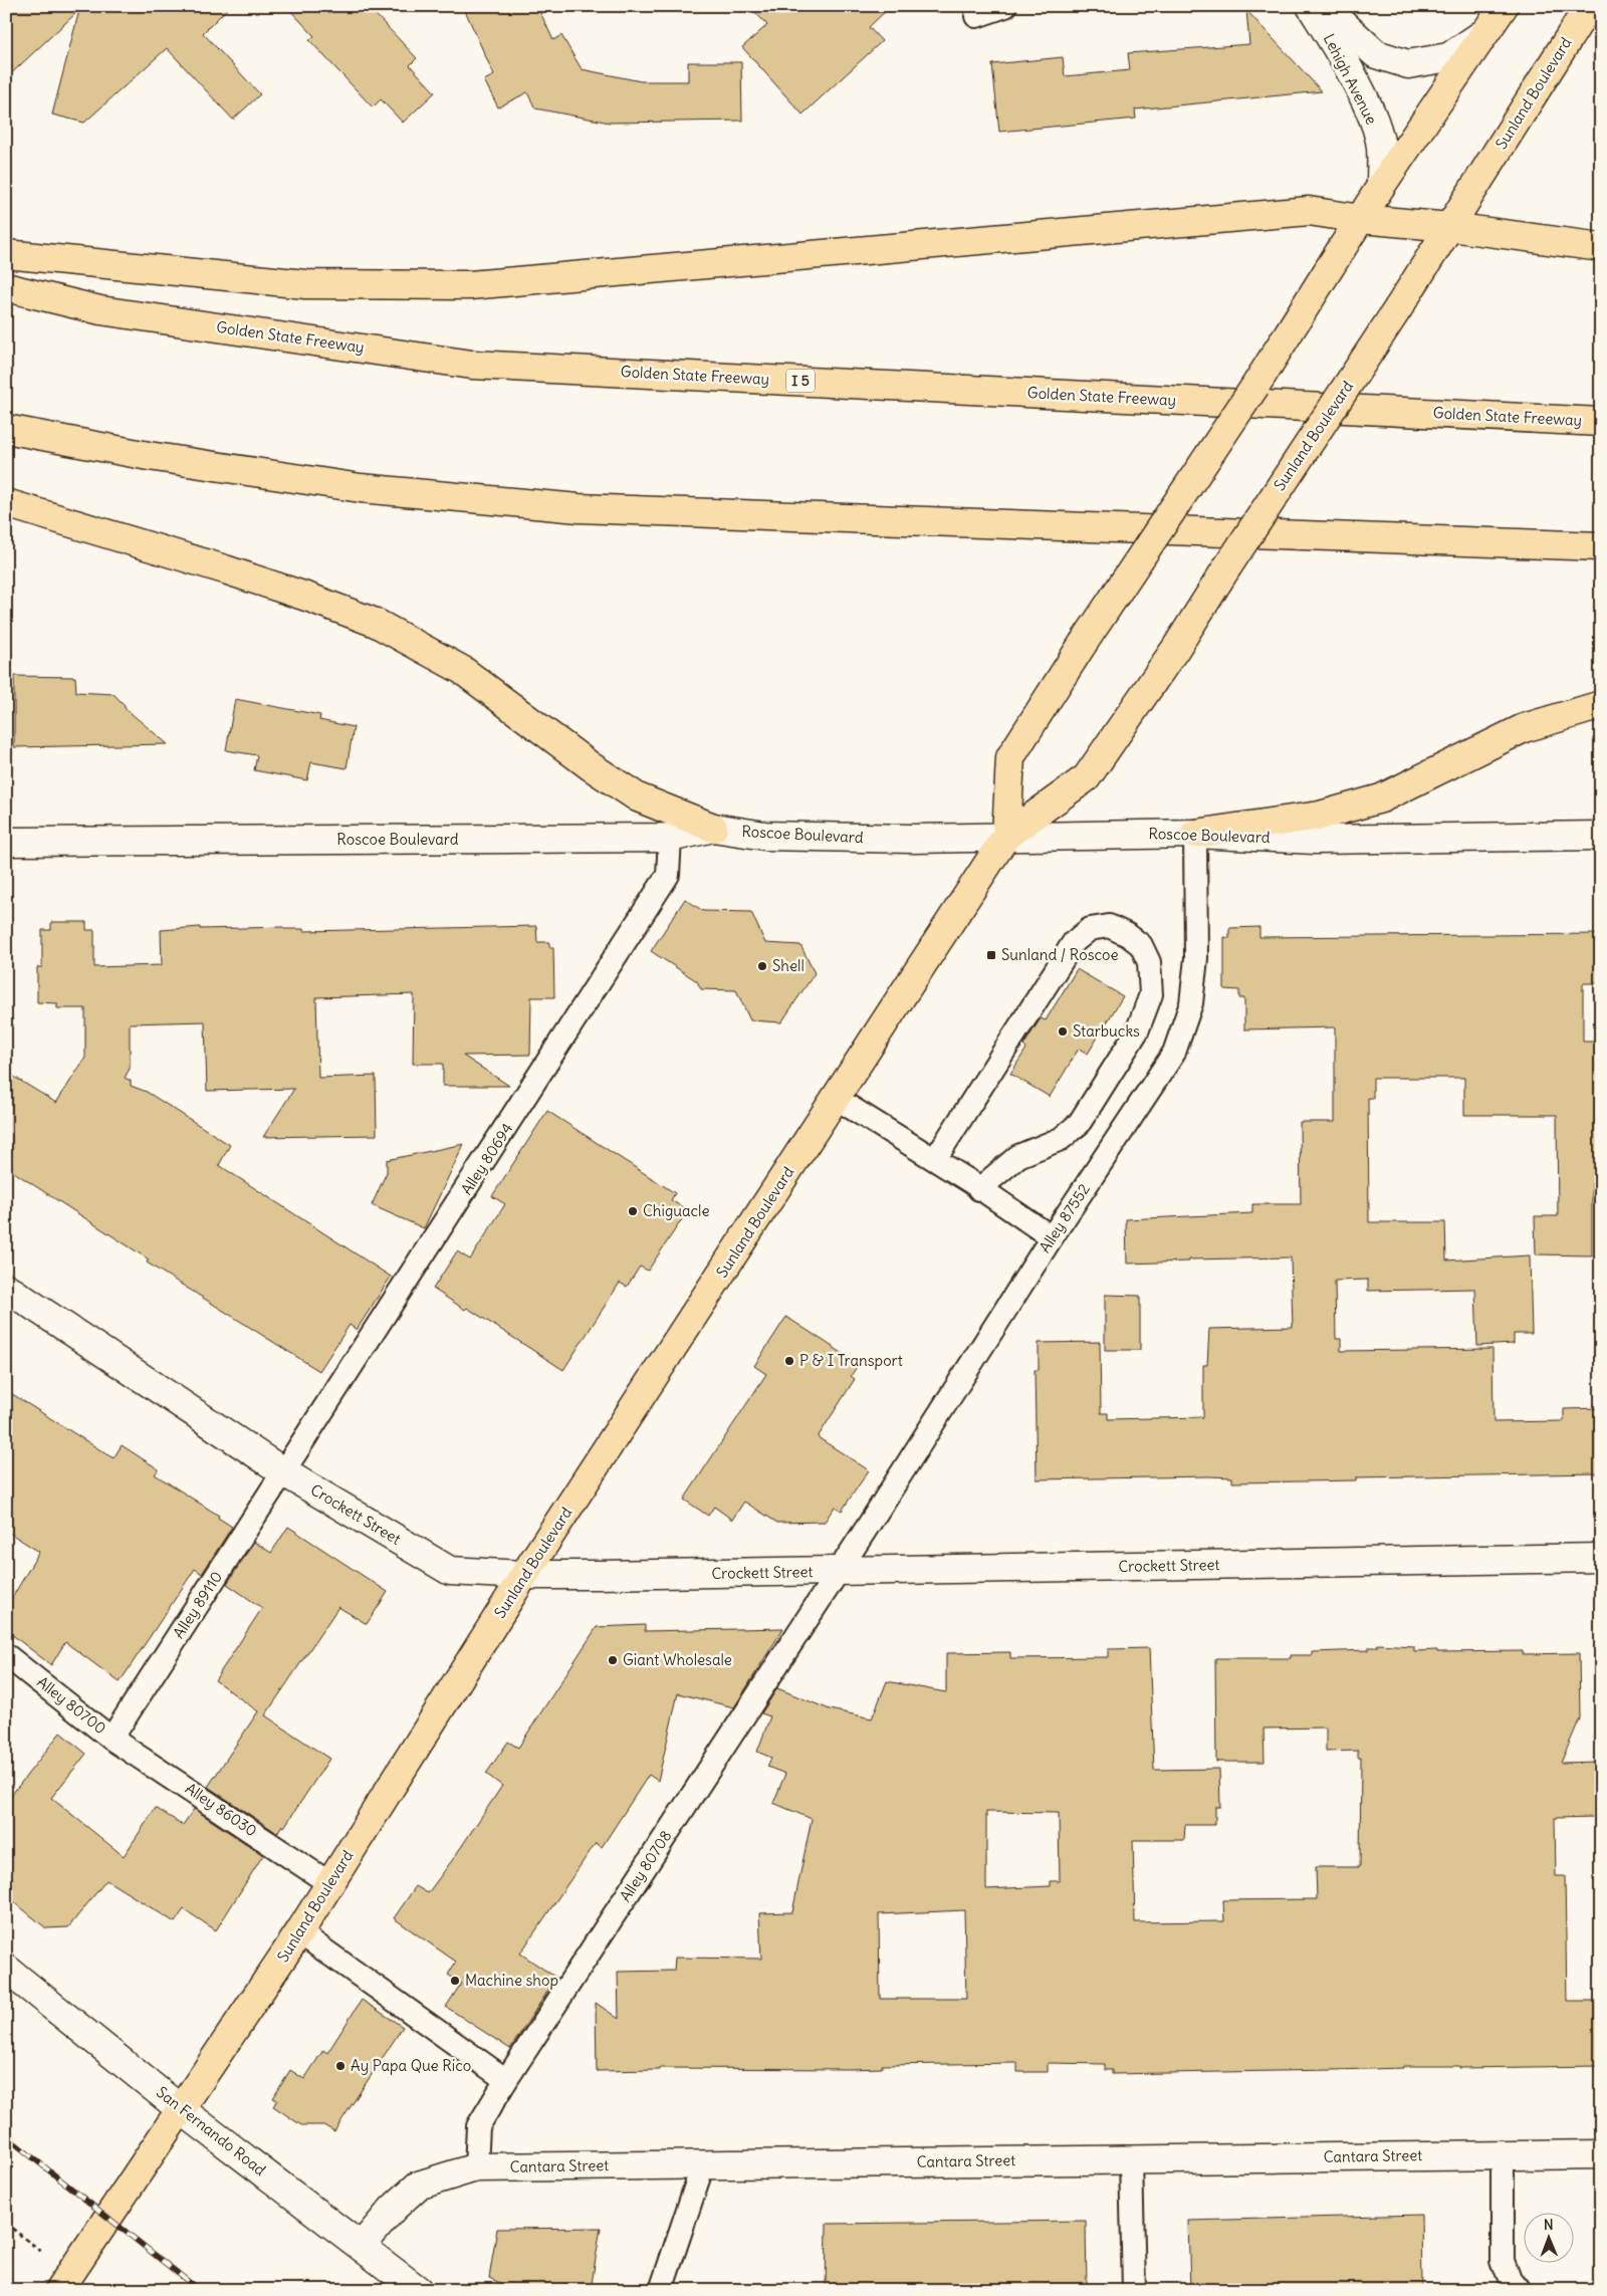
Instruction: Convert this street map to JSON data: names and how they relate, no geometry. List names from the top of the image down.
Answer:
{
  "streets": {
    "main road": ["Sunland Boulevard", "Golden State Freeway", "I 5"],
    "street": [
      "Lehigh Avenue",
      "Roscoe Boulevard",
      "Crockett Street",
      "San Fernando Road",
      "Cantara Street"
    ],
    "lane": [
      "Alley 80694",
      "Alley 87552",
      "Alley 89110",
      "Alley 80700",
      "Alley 86030",
      "Alley 80708"
    ]
  },
  "crossings": [
    ["Lehigh Avenue", "Sunland Boulevard"],
    ["Sunland Boulevard", "Roscoe Boulevard"],
    ["Sunland Boulevard", "Crockett Street"],
    ["Sunland Boulevard", "Alley 86030"],
    ["Sunland Boulevard", "San Fernando Road"],
    ["Roscoe Boulevard", "Alley 80694"],
    ["Roscoe Boulevard", "Alley 87552"],
    ["Alley 80694", "Crockett Street"],
    ["Alley 80694", "Alley 89110"],
    ["Alley 87552", "Crockett Street"],
    ["Alley 87552", "Alley 80708"],
    ["Crockett Street", "Alley 89110"],
    ["Crockett Street", "Alley 80708"],
    ["Alley 89110", "Alley 80700"],
    ["Alley 89110", "Alley 86030"],
    ["Alley 80700", "Alley 86030"],
    ["Alley 80708", "Cantara Street"],
    ["San Fernando Road", "Cantara Street"]
  ],
  "places": {
    "transit": ["Sunland / Roscoe"],
    "other": [
      "Shell",
      "Starbucks",
      "Chiguacle",
      "P & I Transport",
      "Giant Wholesale",
      "Machine shop",
      "Ay Papa Que Rico"
    ]
  },
  "north": "top"
}
